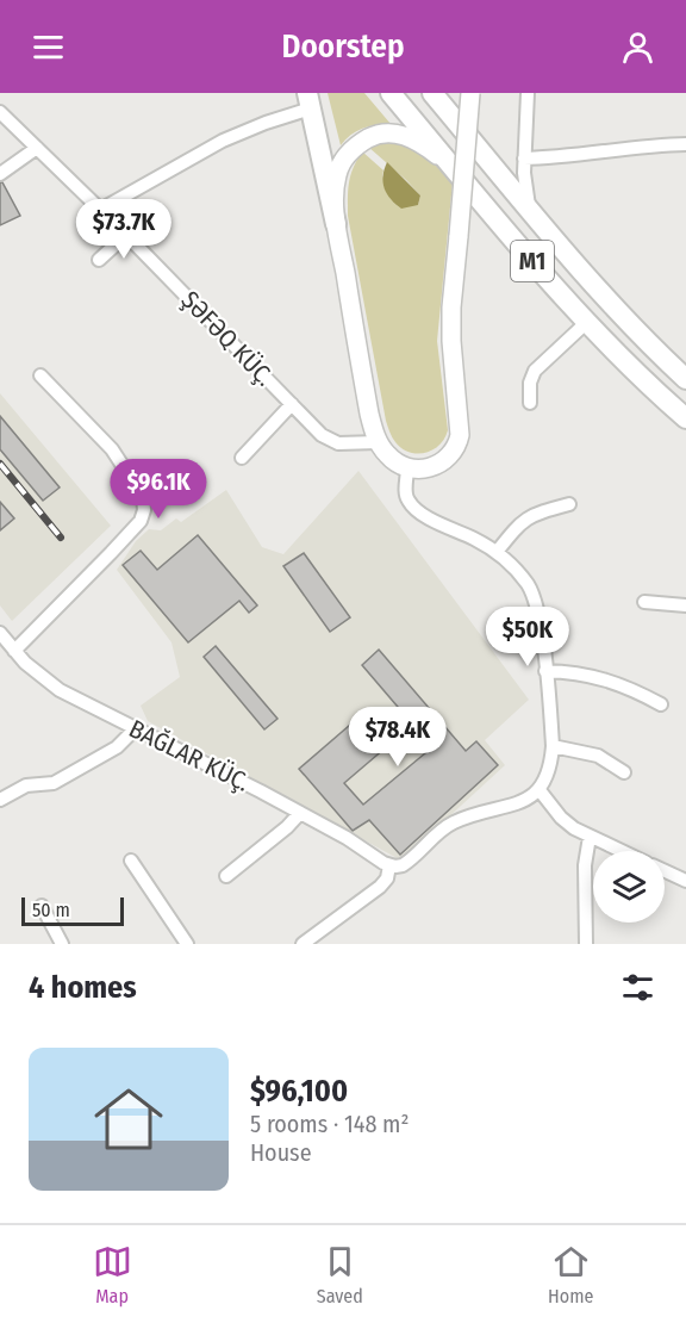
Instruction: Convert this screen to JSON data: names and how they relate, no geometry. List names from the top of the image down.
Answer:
{
  "streets": {
    "highway": ["M1"],
    "street": ["ŞƏFƏQ KÜÇ.", "BAĞLAR KÜÇ."]
  },
  "scale_bar": "50 m",
  "page": {
    "header": "Doorstep",
    "price": [
      "$73.7K",
      "$96.1K",
      "$50K",
      "$78.4K"
    ],
    "scale": "50 m",
    "heading": "4 homes",
    "list": [
      {
        "name": "$96,100",
        "note": "5 rooms · 148 m² · House"
      }
    ],
    "tabs": ["Map", "Saved", "Home"]
  }
}
